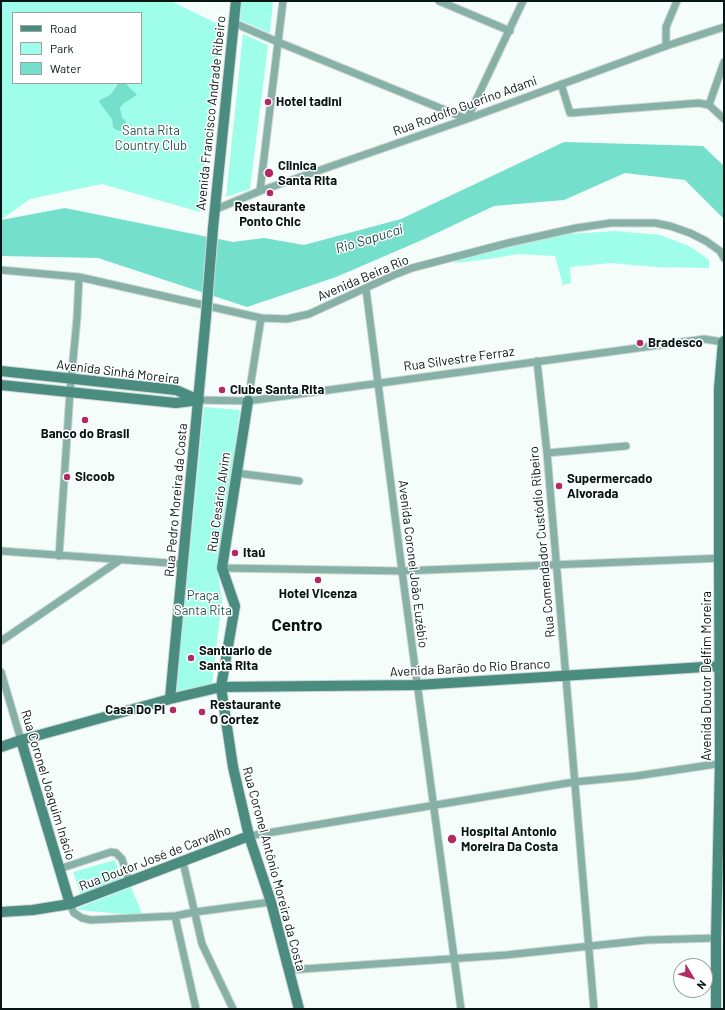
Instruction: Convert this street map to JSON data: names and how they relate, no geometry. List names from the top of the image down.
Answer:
{
  "streets": {
    "main road": [
      "Avenida Francisco Andrade Ribeiro",
      "Avenida Sinhá Moreira",
      "Rua Pedro Moreira da Costa",
      "Rua Cesário Alvim",
      "Avenida Barão do Rio Branco",
      "Avenida Doutor Delfim Moreira",
      "Rua Coronel Joaquim Inácio",
      "Rua Doutor José de Carvalho",
      "Rua Coronel Antônio Moreira da Costa"
    ],
    "street": [
      "Rua Rodolfo Guerino Adami",
      "Avenida Beira Rio",
      "Rua Silvestre Ferraz",
      "Rua Comendador Custódio Ribeiro",
      "Avenida Coronel João Euzébio"
    ]
  },
  "crossings": [
    ["Rua Rodolfo Guerino Adami", "Avenida Francisco Andrade Ribeiro"],
    ["Avenida Francisco Andrade Ribeiro", "Rua Pedro Moreira da Costa"],
    ["Avenida Beira Rio", "Rua Cesário Alvim"],
    ["Avenida Beira Rio", "Avenida Coronel João Euzébio"],
    ["Rua Silvestre Ferraz", "Avenida Sinhá Moreira"],
    ["Rua Silvestre Ferraz", "Rua Pedro Moreira da Costa"],
    ["Rua Silvestre Ferraz", "Rua Cesário Alvim"],
    ["Rua Silvestre Ferraz", "Rua Comendador Custódio Ribeiro"],
    ["Rua Silvestre Ferraz", "Avenida Coronel João Euzébio"],
    ["Rua Silvestre Ferraz", "Avenida Doutor Delfim Moreira"],
    ["Avenida Sinhá Moreira", "Rua Pedro Moreira da Costa"],
    ["Rua Cesário Alvim", "Avenida Barão do Rio Branco"],
    ["Rua Cesário Alvim", "Rua Coronel Antônio Moreira da Costa"],
    ["Rua Comendador Custódio Ribeiro", "Avenida Barão do Rio Branco"],
    ["Avenida Coronel João Euzébio", "Avenida Barão do Rio Branco"],
    ["Avenida Barão do Rio Branco", "Avenida Doutor Delfim Moreira"],
    ["Avenida Barão do Rio Branco", "Rua Coronel Antônio Moreira da Costa"],
    ["Rua Coronel Joaquim Inácio", "Rua Doutor José de Carvalho"],
    ["Rua Doutor José de Carvalho", "Rua Coronel Antônio Moreira da Costa"]
  ],
  "districts": ["Centro"],
  "water": ["Rio Sapucaí"],
  "parks": ["Santa Rita Country Club", "Praça Santa Rita"],
  "places": [
    "Hotel tadini",
    "Clinica Santa Rita",
    "Restaurante Ponto Chic",
    "Bradesco",
    "Clube Santa Rita",
    "Banco do Brasil",
    "Sicoob",
    "Supermercado Alvorada",
    "Itaú",
    "Hotel Vicenza",
    "Santuario de Santa Rita",
    "Casa Do Pi",
    "Restaurante O Cortez",
    "Hospital Antonio Moreira Da Costa"
  ],
  "legend": ["Road", "Park", "Water"],
  "north": "bottom right"
}
